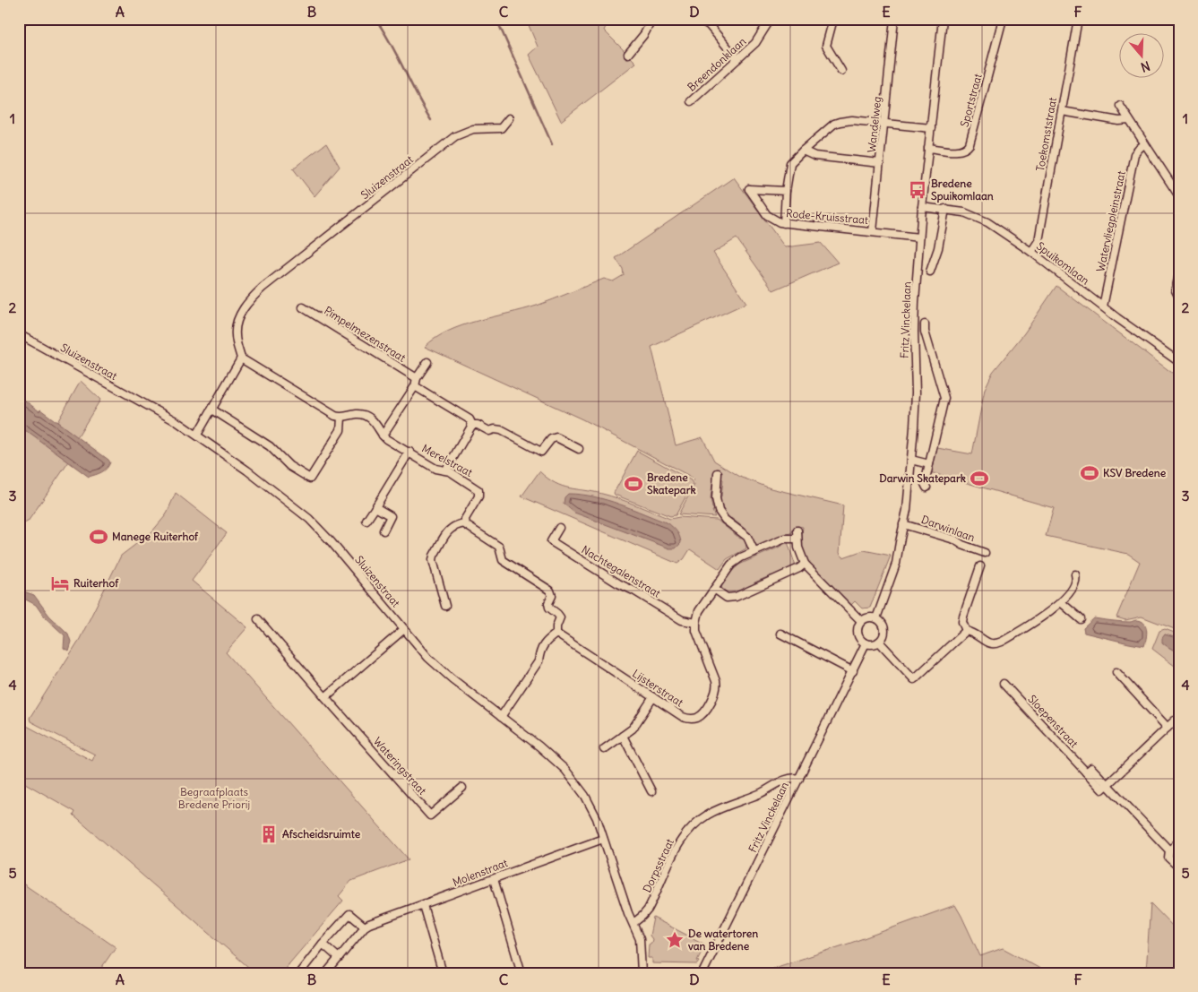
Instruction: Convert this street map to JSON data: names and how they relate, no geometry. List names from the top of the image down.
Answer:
{
  "streets": {
    "street": [
      "Breendonklaan",
      "Sportstraat",
      "Wandelweg",
      "Toekomststraat",
      "Sluizenstraat",
      "Rode-Kruisstraat",
      "Watervliegpleinstraat",
      "Spuikomlaan",
      "Fritz Vinckelaan",
      "Pimpelmezenstraat",
      "Merelstraat",
      "Darwinlaan",
      "Nachtegalenstraat",
      "Lijsterstraat",
      "Sloepenstraat",
      "Wateringstraat",
      "Dorpsstraat",
      "Molenstraat"
    ]
  },
  "crossings": [
    ["Sportstraat", "Fritz Vinckelaan"],
    ["Wandelweg", "Rode-Kruisstraat"],
    ["Toekomststraat", "Spuikomlaan"],
    ["Sluizenstraat", "Merelstraat"],
    ["Sluizenstraat", "Dorpsstraat"],
    ["Sluizenstraat", "Molenstraat"],
    ["Rode-Kruisstraat", "Fritz Vinckelaan"],
    ["Watervliegpleinstraat", "Spuikomlaan"],
    ["Spuikomlaan", "Fritz Vinckelaan"],
    ["Fritz Vinckelaan", "Darwinlaan"],
    ["Fritz Vinckelaan", "Dorpsstraat"],
    ["Nachtegalenstraat", "Lijsterstraat"]
  ],
  "parks": ["Begraafplaats Bredene Priorij"],
  "places": {
    "bus stop": ["Bredene Spuikomlaan"],
    "sports": [
      "KSV Bredene",
      "Darwin Skatepark",
      "Bredene Skatepark",
      "Manege Ruiterhof"
    ],
    "hotel": ["Ruiterhof"],
    "building": ["Afscheidsruimte"],
    "place": ["De watertoren van Bredene"]
  },
  "north": "bottom",
  "grid": {
    "columns": [
      "A",
      "B",
      "C",
      "D",
      "E",
      "F"
    ],
    "rows": [
      "1",
      "2",
      "3",
      "4",
      "5"
    ]
  }
}
